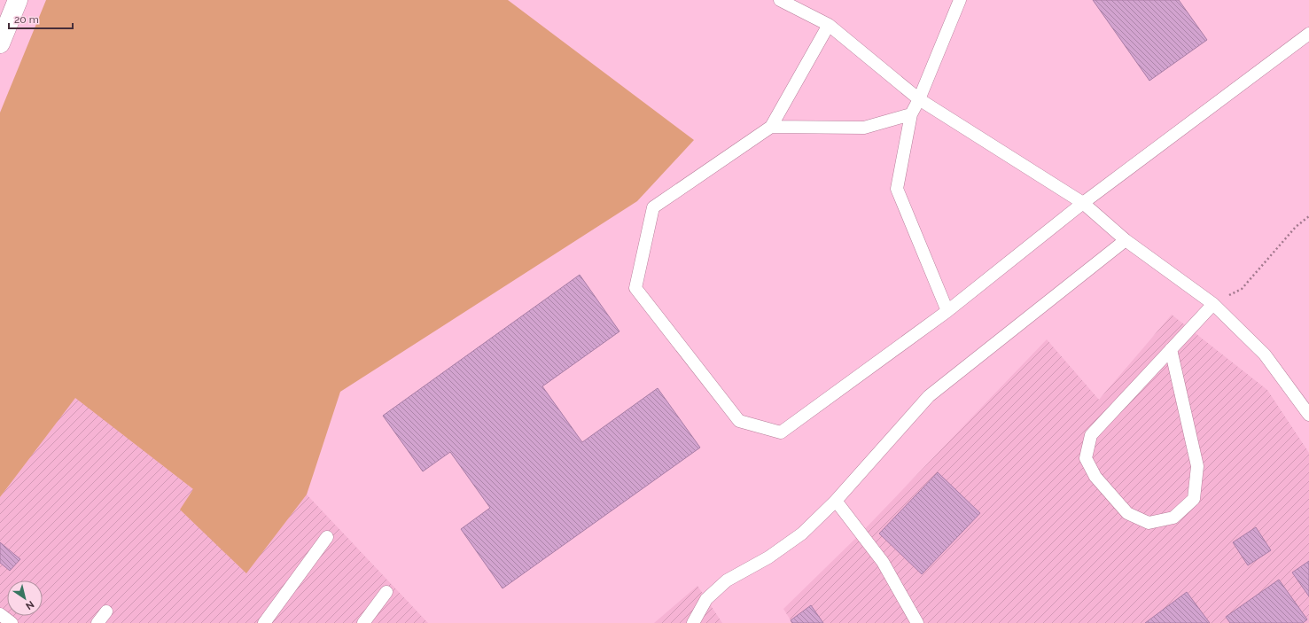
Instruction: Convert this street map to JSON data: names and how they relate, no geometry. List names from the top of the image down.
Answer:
{
  "scale_bar": "20 m",
  "north": "bottom right"
}
